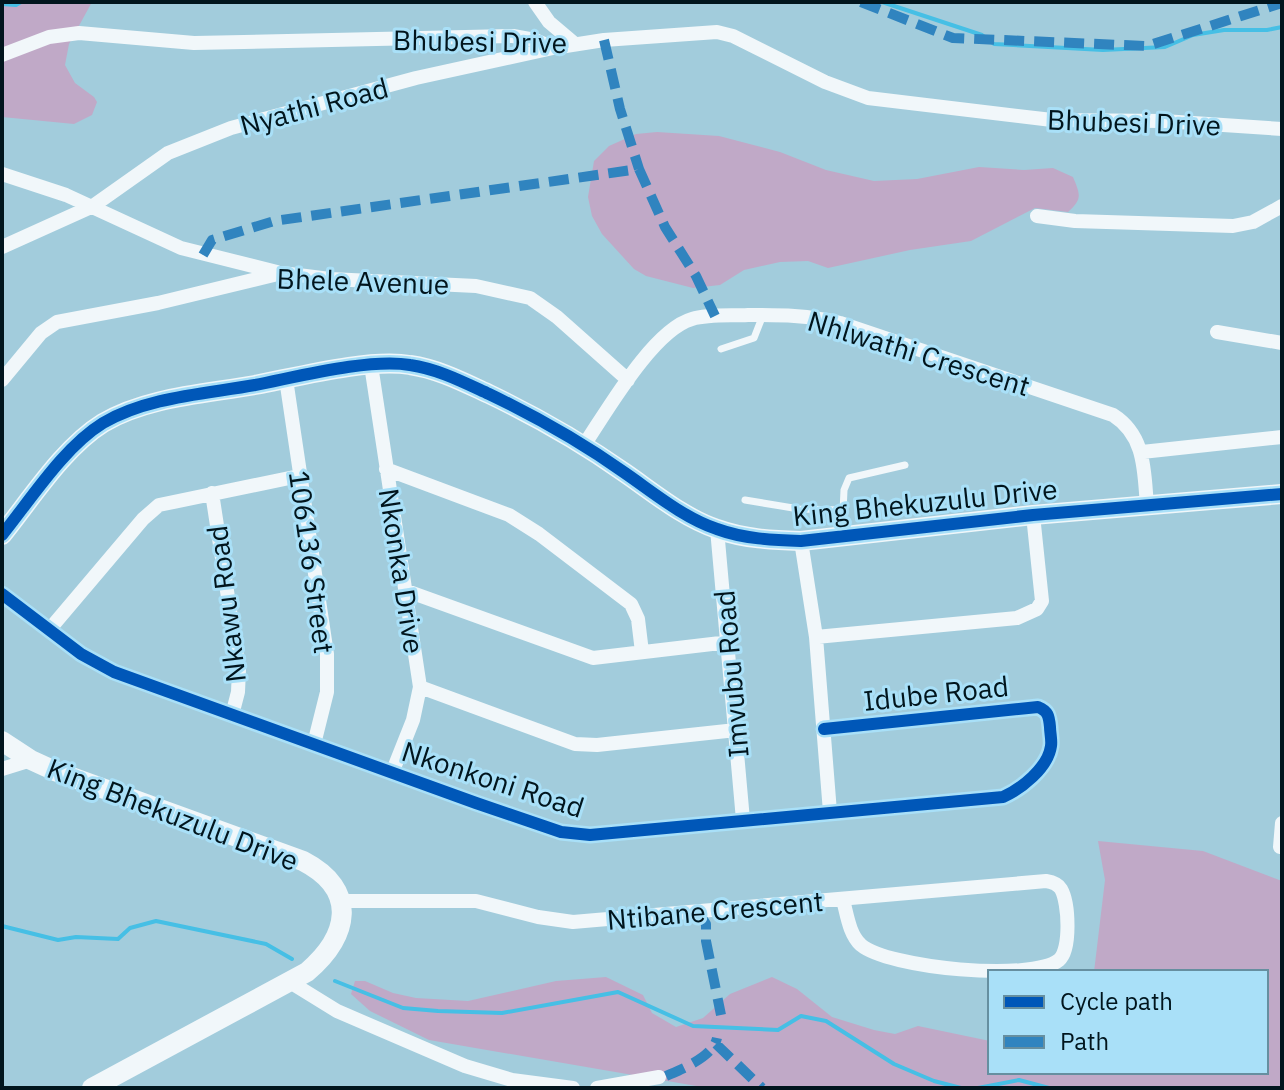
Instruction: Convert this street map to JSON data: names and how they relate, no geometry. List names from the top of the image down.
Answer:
{
  "streets": {
    "street": [
      "Bhubesi Drive",
      "Nyathi Road",
      "Bhele Avenue",
      "Nhlwathi Crescent",
      "King Bhekuzulu Drive",
      "106136 Street",
      "Nkonka Drive",
      "Nkawu Road",
      "Imvubu Road",
      "Idube Road",
      "Nkonkoni Road",
      "Ntibane Crescent"
    ]
  },
  "crossings": [
    ["Bhubesi Drive", "Nyathi Road"],
    ["Bhele Avenue", "Nhlwathi Crescent"],
    ["Nhlwathi Crescent", "King Bhekuzulu Drive"],
    ["King Bhekuzulu Drive", "106136 Street"],
    ["King Bhekuzulu Drive", "Nkonka Drive"],
    ["King Bhekuzulu Drive", "Imvubu Road"],
    ["King Bhekuzulu Drive", "Ntibane Crescent"],
    ["106136 Street", "Nkonkoni Road"],
    ["Nkonka Drive", "Nkonkoni Road"],
    ["Nkawu Road", "Nkonkoni Road"],
    ["Imvubu Road", "Nkonkoni Road"],
    ["Idube Road", "Nkonkoni Road"]
  ],
  "legend": ["Cycle path", "Path"]
}
